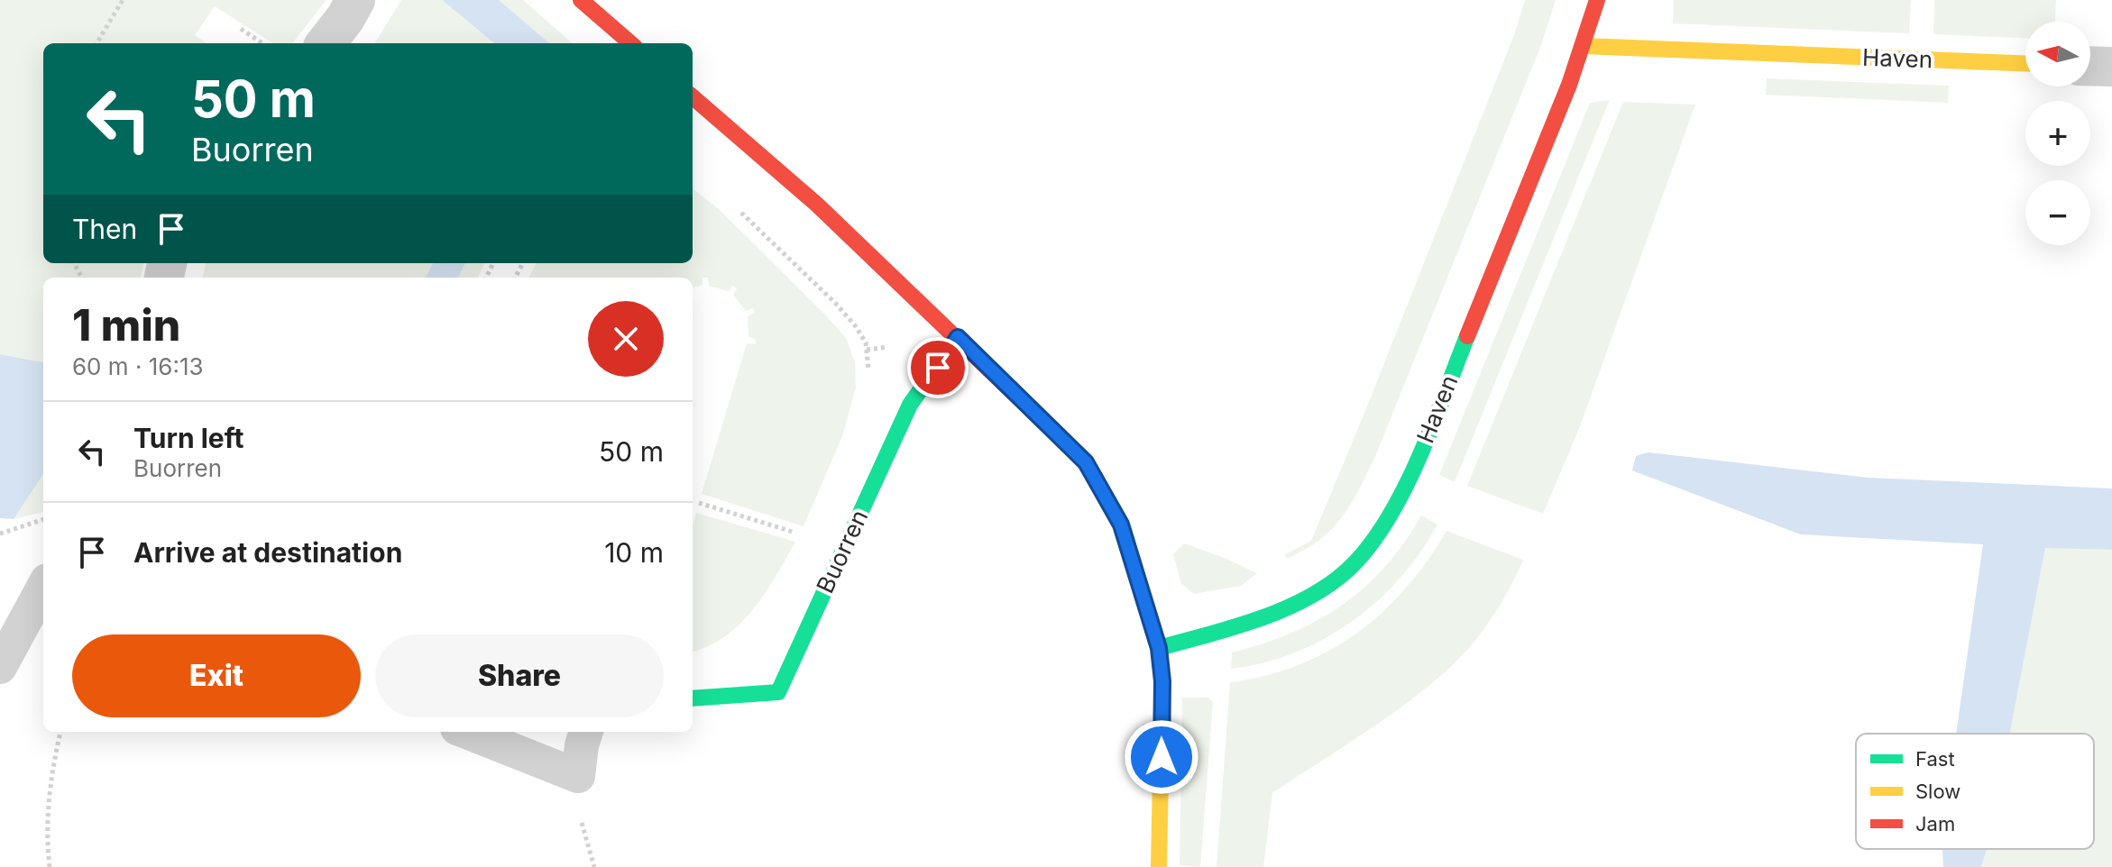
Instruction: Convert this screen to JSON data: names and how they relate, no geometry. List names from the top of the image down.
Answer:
{
  "streets": {
    "street": ["Haven", "Buorren"]
  },
  "legend": ["Fast", "Slow", "Jam"],
  "north": "left",
  "page": {
    "map_buttons": ["+", "−"],
    "turn": ["50 m", "Buorren"],
    "then": "Then",
    "heading": ["1 min", "60 m · 16:13"],
    "list": [
      {
        "name": "Turn left",
        "note": "Buorren",
        "value": "50 m"
      },
      {
        "name": "Arrive at destination",
        "value": "10 m"
      }
    ],
    "buttons": ["Exit", "Share"]
  }
}
